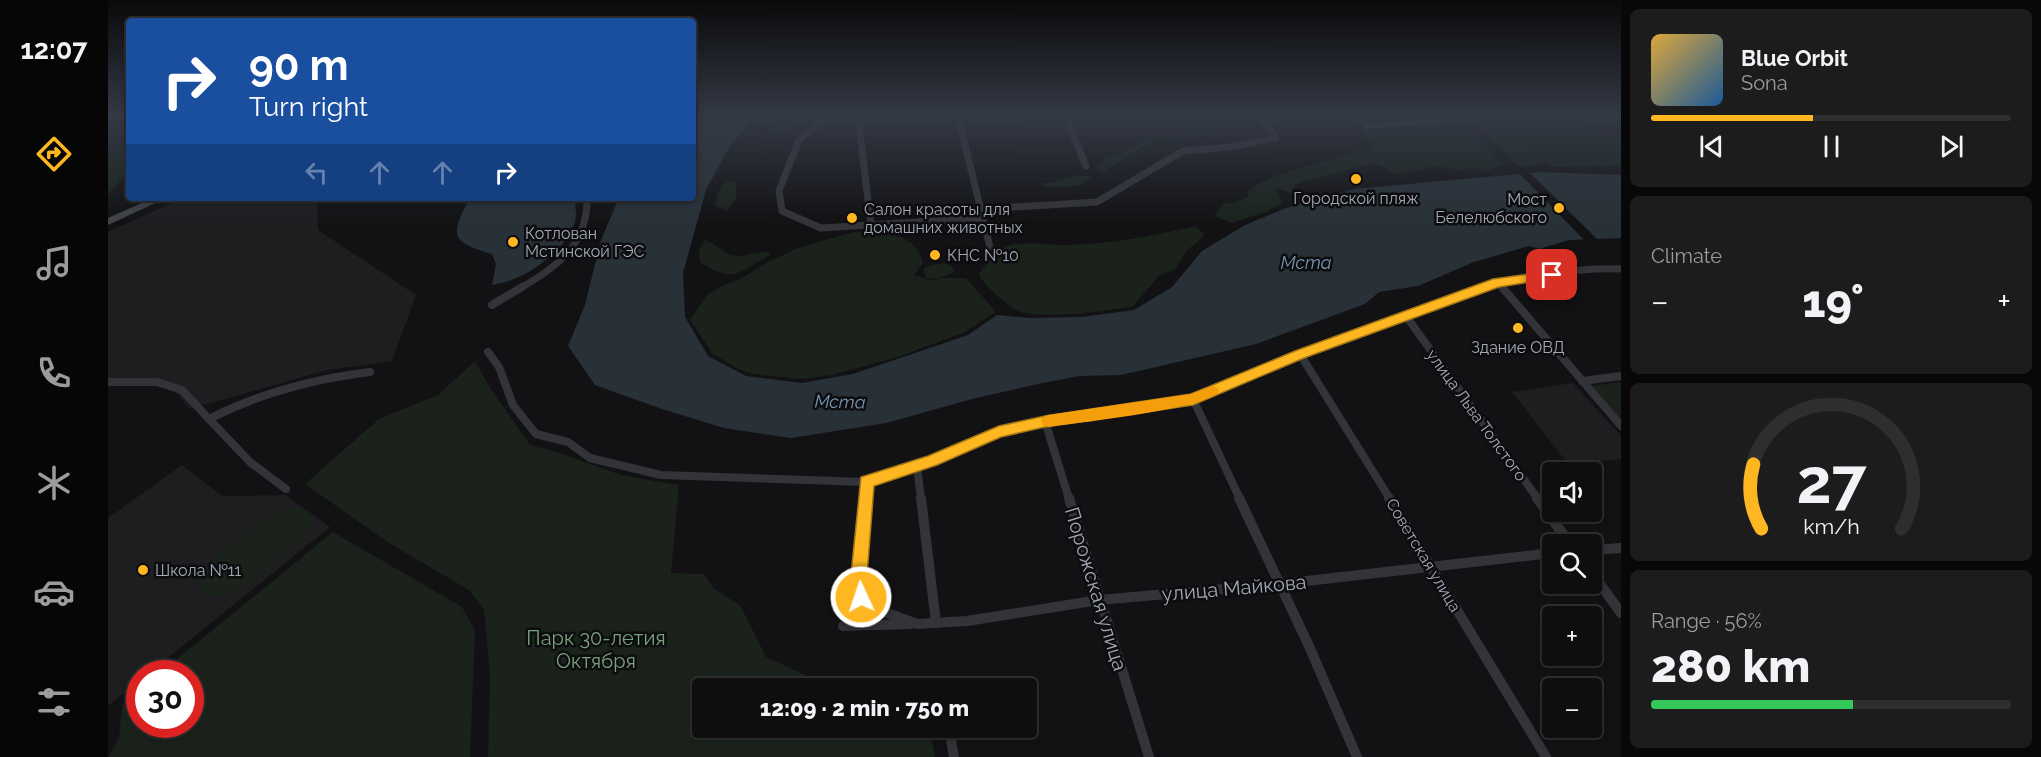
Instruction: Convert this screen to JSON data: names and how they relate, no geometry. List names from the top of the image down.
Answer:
{
  "streets": {
    "street": [
      "улица Льва Толстого",
      "Советская улица",
      "улица Майкова",
      "Порожская улица"
    ]
  },
  "crossings": [
    ["Советская улица", "улица Майкова"],
    ["улица Майкова", "Порожская улица"]
  ],
  "water": ["Мста"],
  "parks": ["Парк 30-летия Октября"],
  "places": [
    "Городской пляж",
    "Мост Белелюбского",
    "Салон красоты для домашних животных",
    "Котлован Мстинской ГЭС",
    "КНС №10",
    "Здание ОВД",
    "Школа №11"
  ],
  "page": {
    "tabs": "12:07",
    "turn": ["90 m", "Turn right"],
    "song": ["Blue Orbit", "Sona"],
    "tile": [
      "Climate",
      ["Range · 56%", "280 km"]
    ],
    "heat": ["−", "19°", "+"],
    "map_buttons": ["+", "−"],
    "limit": "30",
    "trip": "12:09 · 2 min · 750 m",
    "gauge": ["27", "km/h"]
  }
}
